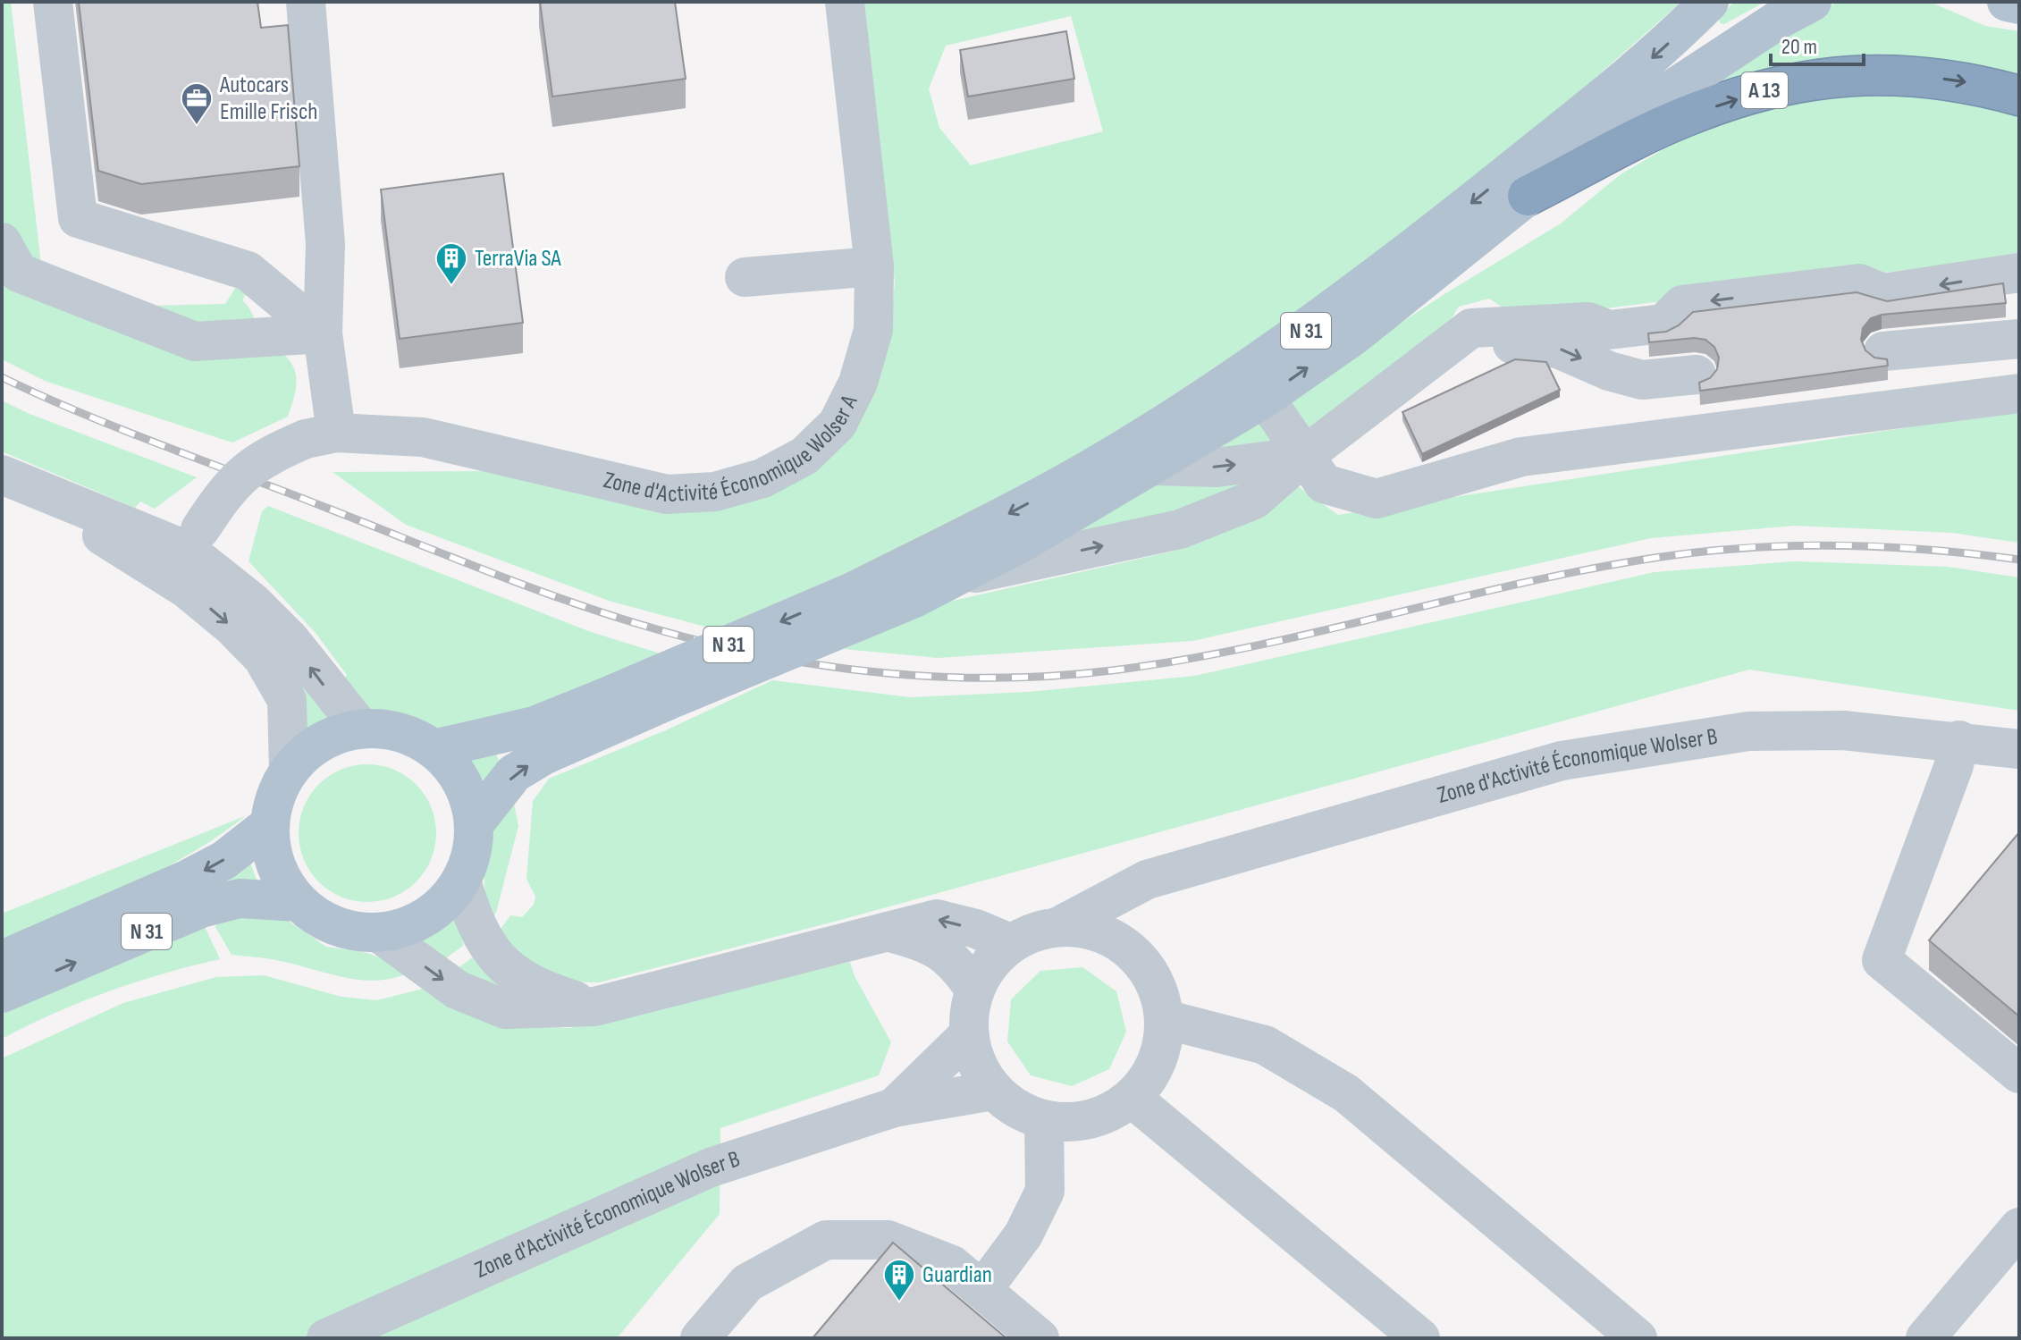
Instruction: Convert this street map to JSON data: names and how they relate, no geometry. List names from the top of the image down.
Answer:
{
  "streets": {
    "highway": ["A 13"],
    "main road": ["N 31"],
    "lane": ["Zone d'Activité Économique Wolser A", "Zone d'Activité Économique Wolser B"]
  },
  "crossings": [
    ["A 13", "N 31"]
  ],
  "places": {
    "office": ["Autocars Emille Frisch"],
    "building": ["TerraVia SA", "Guardian"]
  },
  "scale_bar": "20 m"
}
